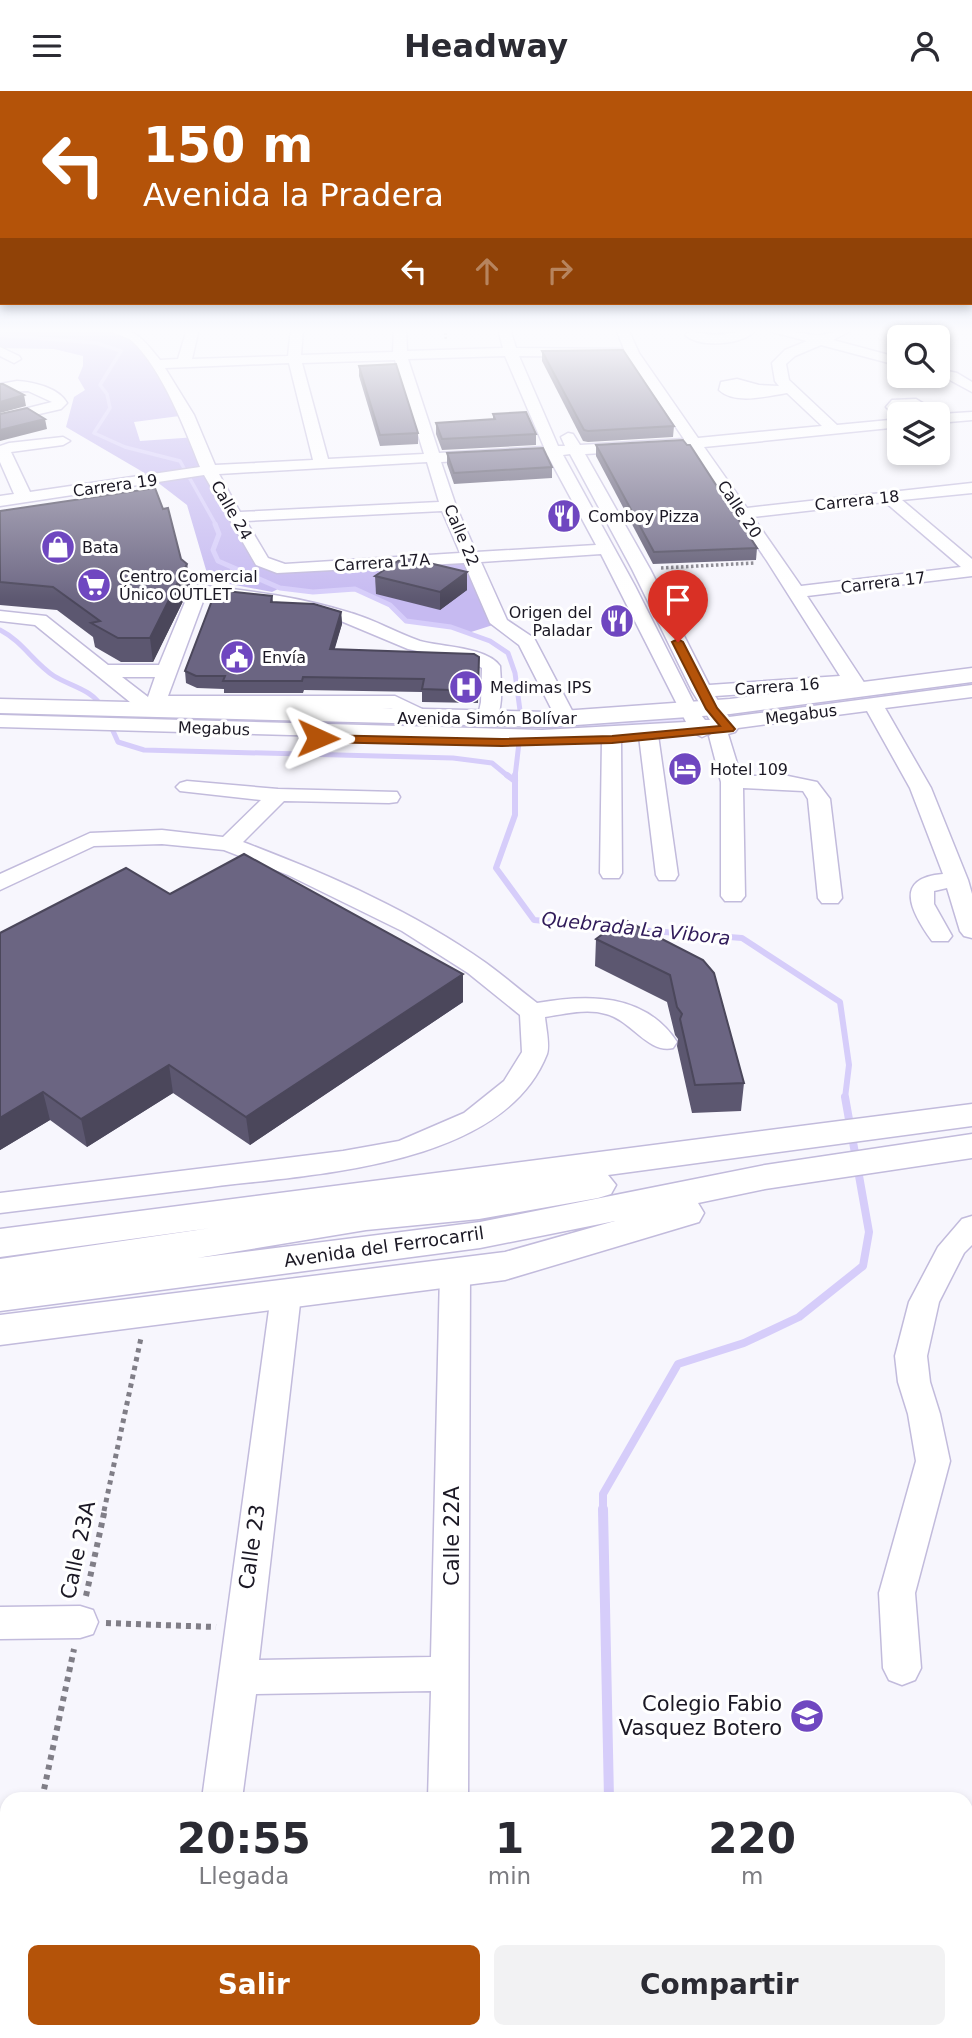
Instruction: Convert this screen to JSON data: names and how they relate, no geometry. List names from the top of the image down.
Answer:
{
  "streets": {
    "main road": ["Avenida Simón Bolívar", "Avenida del Ferrocarril"],
    "street": [
      "Carrera 19",
      "Carrera 18",
      "Calle 20",
      "Calle 24",
      "Calle 22",
      "Carrera 17A",
      "Carrera 17",
      "Megabus",
      "Calle 22A",
      "Calle 23"
    ],
    "path": ["Calle 23A"]
  },
  "crossings": [
    ["Carrera 19", "Calle 20"],
    ["Carrera 19", "Calle 24"],
    ["Carrera 19", "Calle 22"],
    ["Carrera 18", "Calle 20"],
    ["Calle 20", "Carrera 17"],
    ["Calle 20", "Avenida Simón Bolívar"],
    ["Calle 24", "Carrera 17A"],
    ["Calle 22", "Carrera 17A"],
    ["Calle 22", "Avenida Simón Bolívar"],
    ["Megabus", "Avenida Simón Bolívar"]
  ],
  "water": ["Quebrada La Vibora"],
  "places": {
    "restaurant": ["Comboy Pizza", "Origen del Paladar"],
    "shop": ["Bata"],
    "supermarket": ["Centro Comercial Único OUTLET"],
    "public building": ["Envía"],
    "hospital": ["Medimas IPS"],
    "hotel": ["Hotel 109"],
    "school or university": ["Colegio Fabio Vasquez Botero"]
  },
  "page": {
    "header": "Headway",
    "turn": ["150 m", "Avenida la Pradera"],
    "eta": [
      "20:55",
      "Llegada",
      "1",
      "min",
      "220",
      "m"
    ],
    "buttons": ["Salir", "Compartir"]
  }
}
